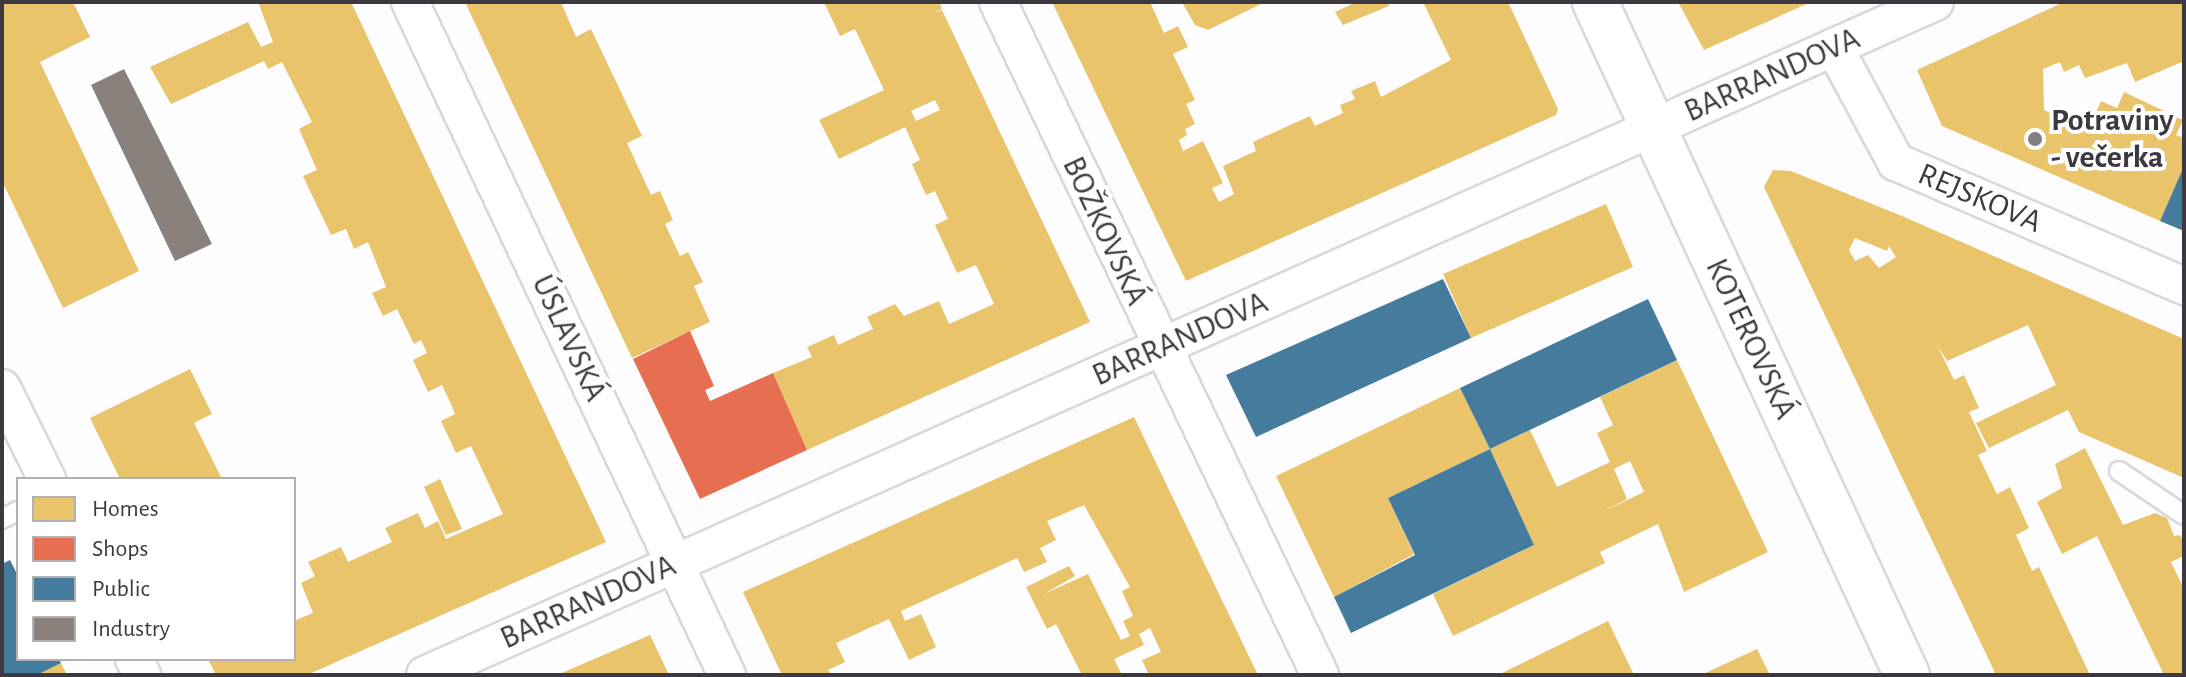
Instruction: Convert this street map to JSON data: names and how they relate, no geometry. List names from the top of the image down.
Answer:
{
  "streets": {
    "street": [
      "BARRANDOVA",
      "REJSKOVA",
      "BOŽKOVSKÁ",
      "ÚSLAVSKÁ",
      "KOTEROVSKÁ"
    ]
  },
  "crossings": [
    ["BARRANDOVA", "REJSKOVA"],
    ["BARRANDOVA", "BOŽKOVSKÁ"],
    ["BARRANDOVA", "ÚSLAVSKÁ"],
    ["BARRANDOVA", "KOTEROVSKÁ"]
  ],
  "places": ["Potraviny - večerka"],
  "legend": [
    "Homes",
    "Shops",
    "Public",
    "Industry"
  ]
}
